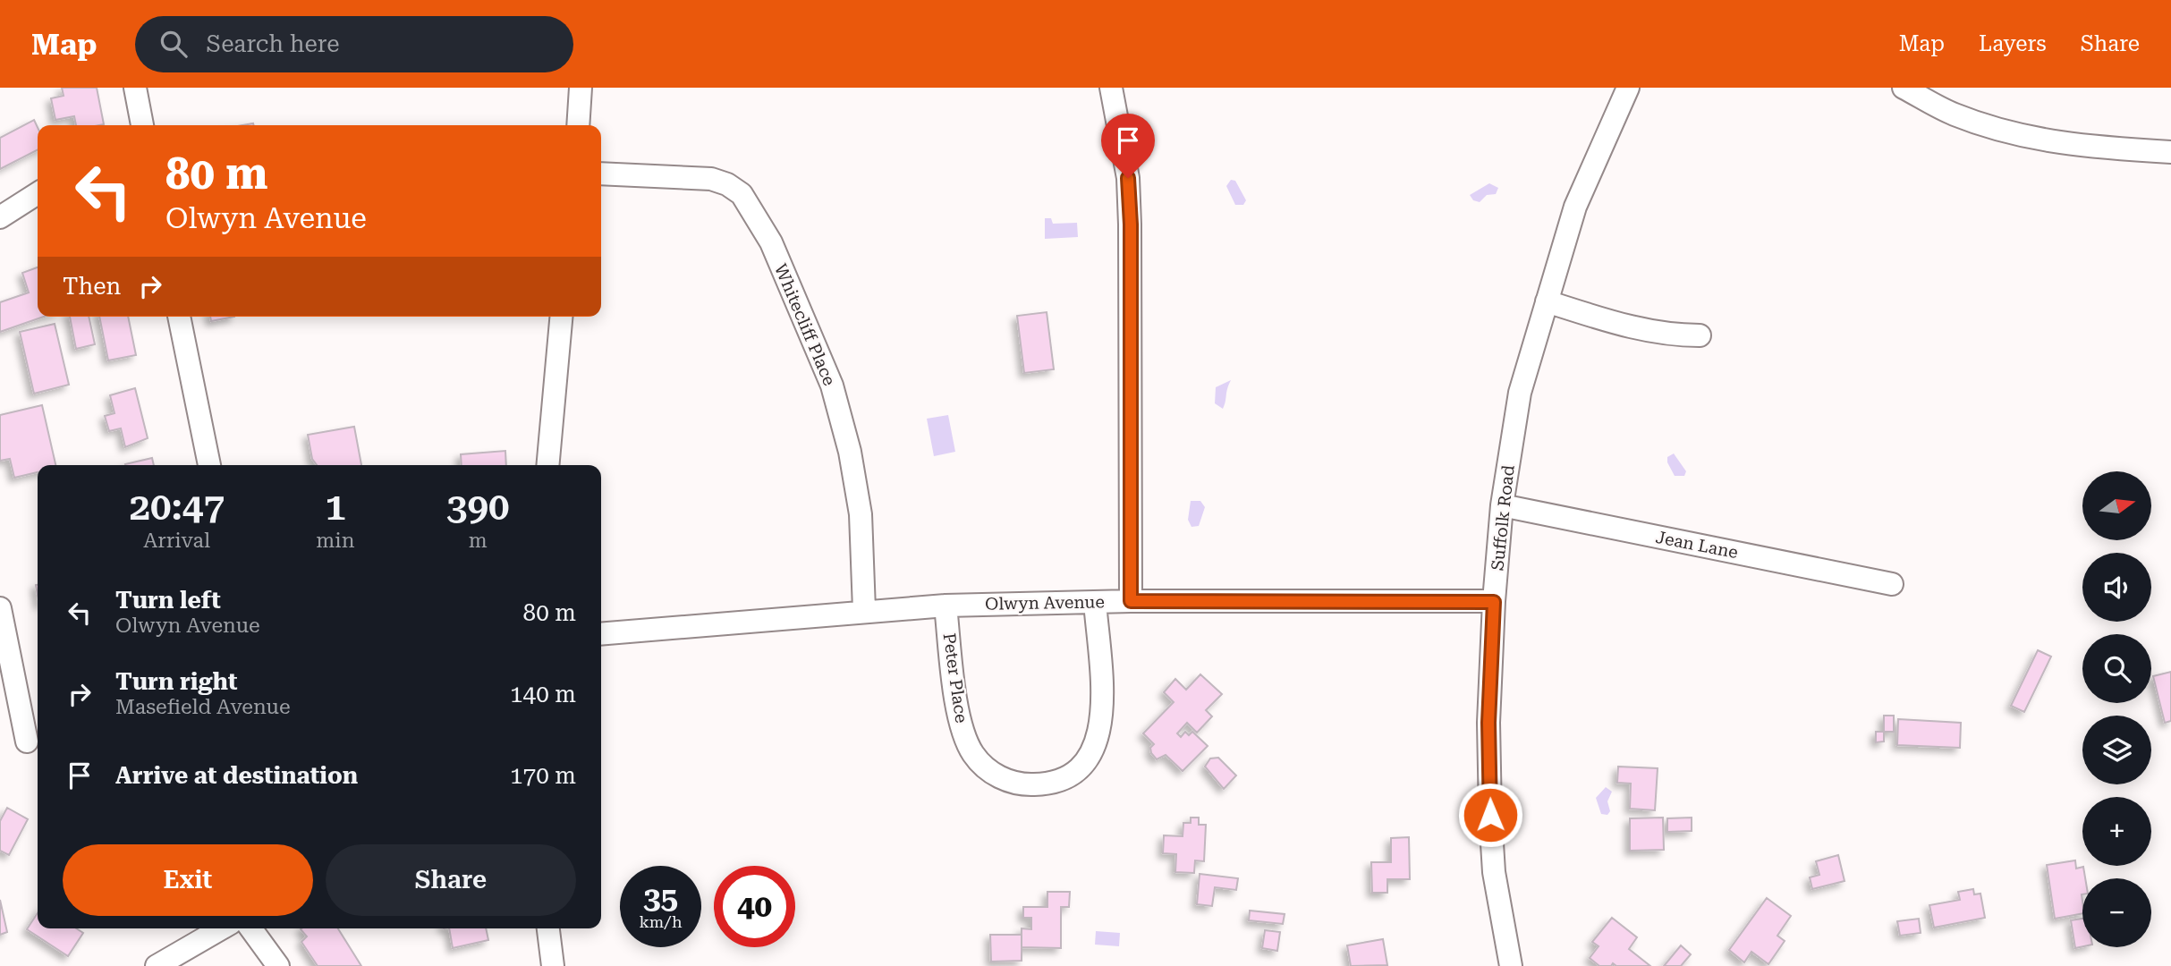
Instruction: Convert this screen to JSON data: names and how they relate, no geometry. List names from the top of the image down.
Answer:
{
  "streets": {
    "street": [
      "Whitecliff Place",
      "Suffolk Road",
      "Jean Lane",
      "Olwyn Avenue",
      "Peter Place"
    ]
  },
  "crossings": [
    ["Whitecliff Place", "Olwyn Avenue"],
    ["Suffolk Road", "Jean Lane"],
    ["Suffolk Road", "Olwyn Avenue"],
    ["Olwyn Avenue", "Peter Place"]
  ],
  "north": "right",
  "page": {
    "header": "Map",
    "search": "Search here",
    "nav": ["Map", "Layers", "Share"],
    "turn": ["80 m", "Olwyn Avenue"],
    "then": "Then",
    "eta": [
      "20:47",
      "Arrival",
      "1",
      "min",
      "390",
      "m"
    ],
    "map_buttons": ["+", "−"],
    "list": [
      {
        "name": "Turn left",
        "note": "Olwyn Avenue",
        "value": "80 m"
      },
      {
        "name": "Turn right",
        "note": "Masefield Avenue",
        "value": "140 m"
      },
      {
        "name": "Arrive at destination",
        "value": "170 m"
      }
    ],
    "buttons": ["Exit", "Share"],
    "speed": "35 km/h",
    "limit": "40"
  }
}
